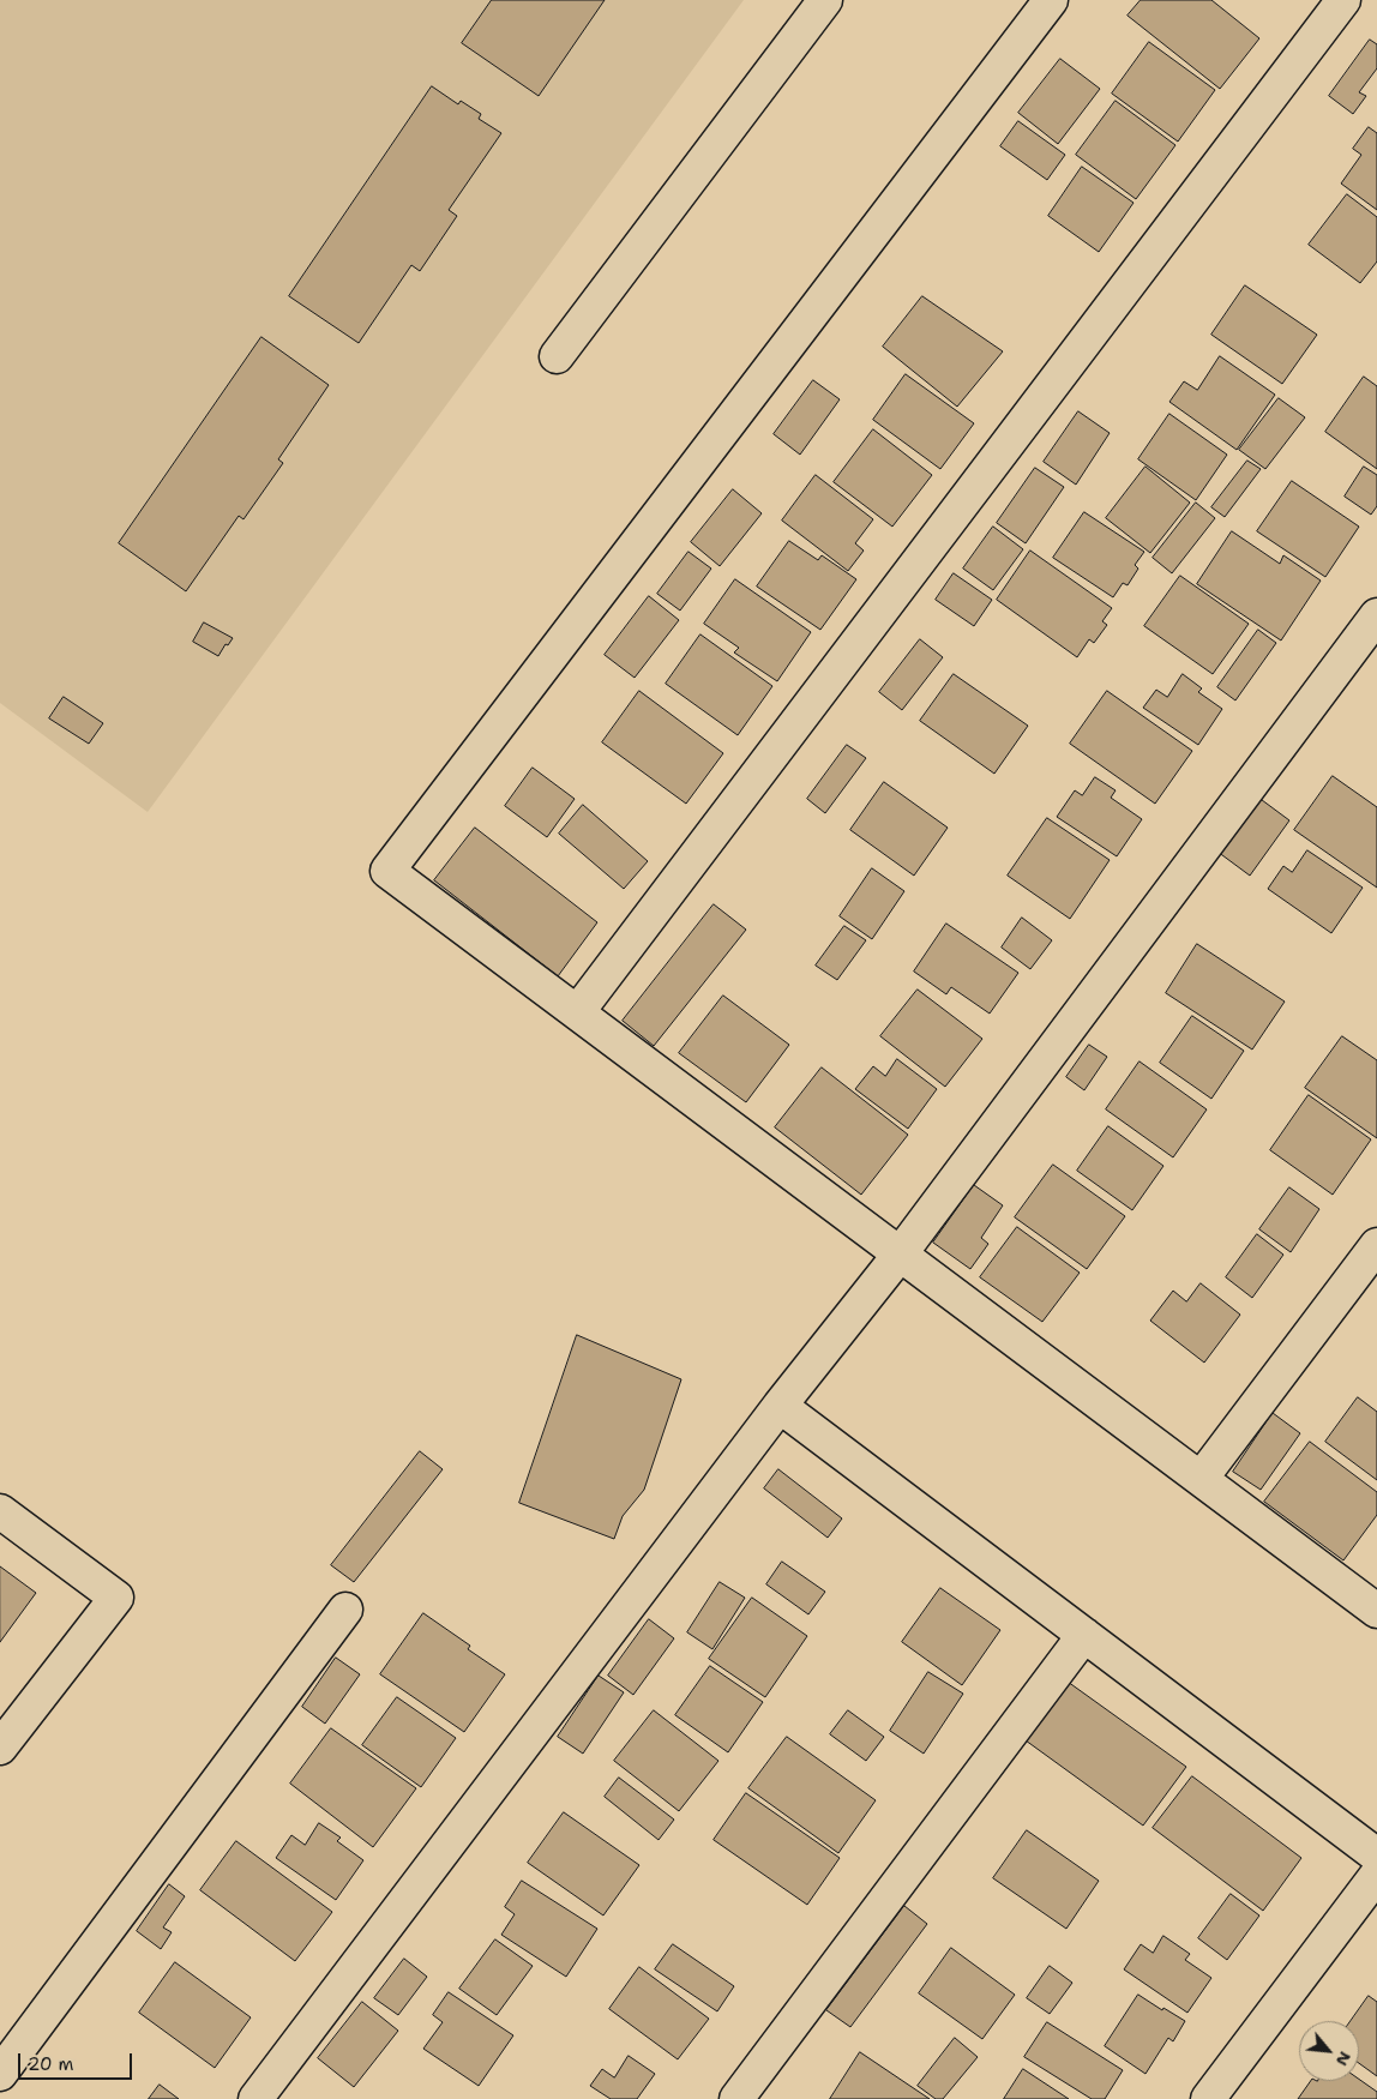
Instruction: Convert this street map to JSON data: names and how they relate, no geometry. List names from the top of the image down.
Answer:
{
  "scale_bar": "20 m",
  "north": "bottom right"
}
